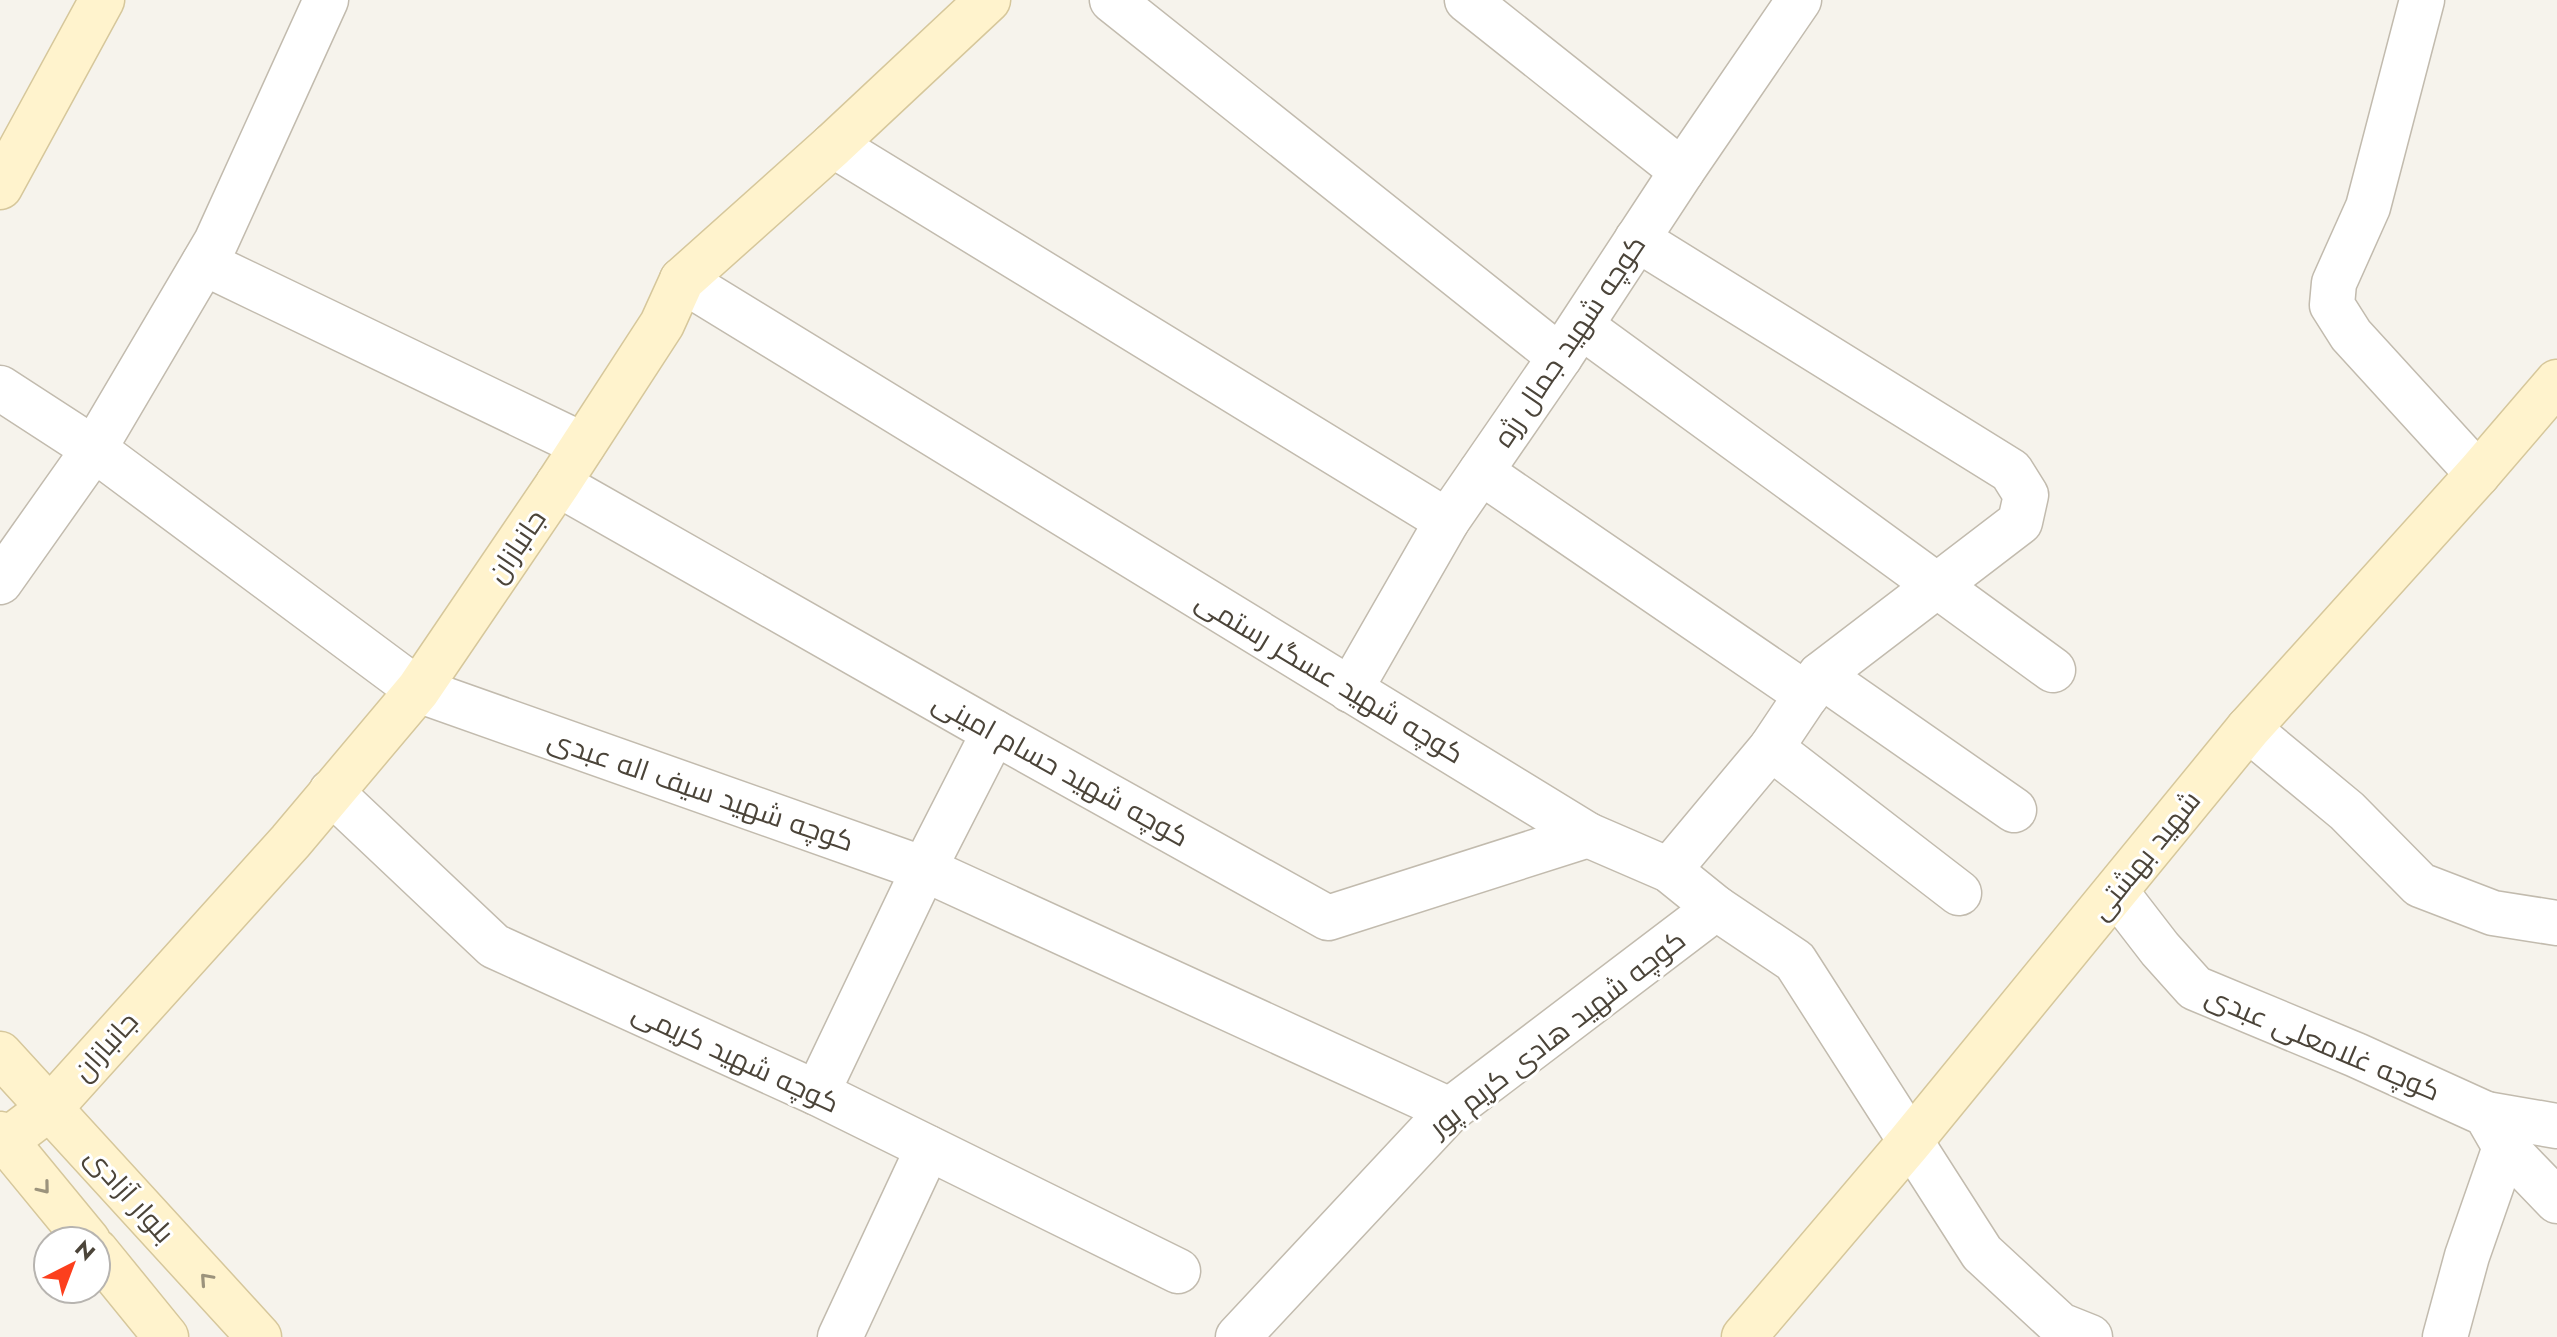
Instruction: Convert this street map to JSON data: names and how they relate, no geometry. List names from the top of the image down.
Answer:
{
  "streets": {
    "street": [
      "کوچه شهید جمال رژه",
      "جانبازان",
      "کوچه شهید عسگر رستمی",
      "کوچه شهید حسام امینی",
      "کوچه شهید سیف اله عبدی",
      "شهید بهشتی",
      "کوچه شهید هادی کریم پور",
      "کوچه غلامعلی عبدی",
      "کوچه شهید کریمی",
      "بلوار آزادی"
    ]
  },
  "crossings": [
    ["کوچه شهید جمال رژه", "کوچه شهید عسگر رستمی"],
    ["جانبازان", "کوچه شهید عسگر رستمی"],
    ["جانبازان", "کوچه شهید حسام امینی"],
    ["جانبازان", "کوچه شهید سیف اله عبدی"],
    ["جانبازان", "کوچه شهید کریمی"],
    ["جانبازان", "بلوار آزادی"],
    ["کوچه شهید عسگر رستمی", "کوچه شهید حسام امینی"],
    ["کوچه شهید عسگر رستمی", "شهید بهشتی"],
    ["کوچه شهید عسگر رستمی", "کوچه شهید هادی کریم پور"],
    ["کوچه شهید سیف اله عبدی", "کوچه شهید هادی کریم پور"],
    ["شهید بهشتی", "کوچه غلامعلی عبدی"]
  ],
  "north": "top right"
}
